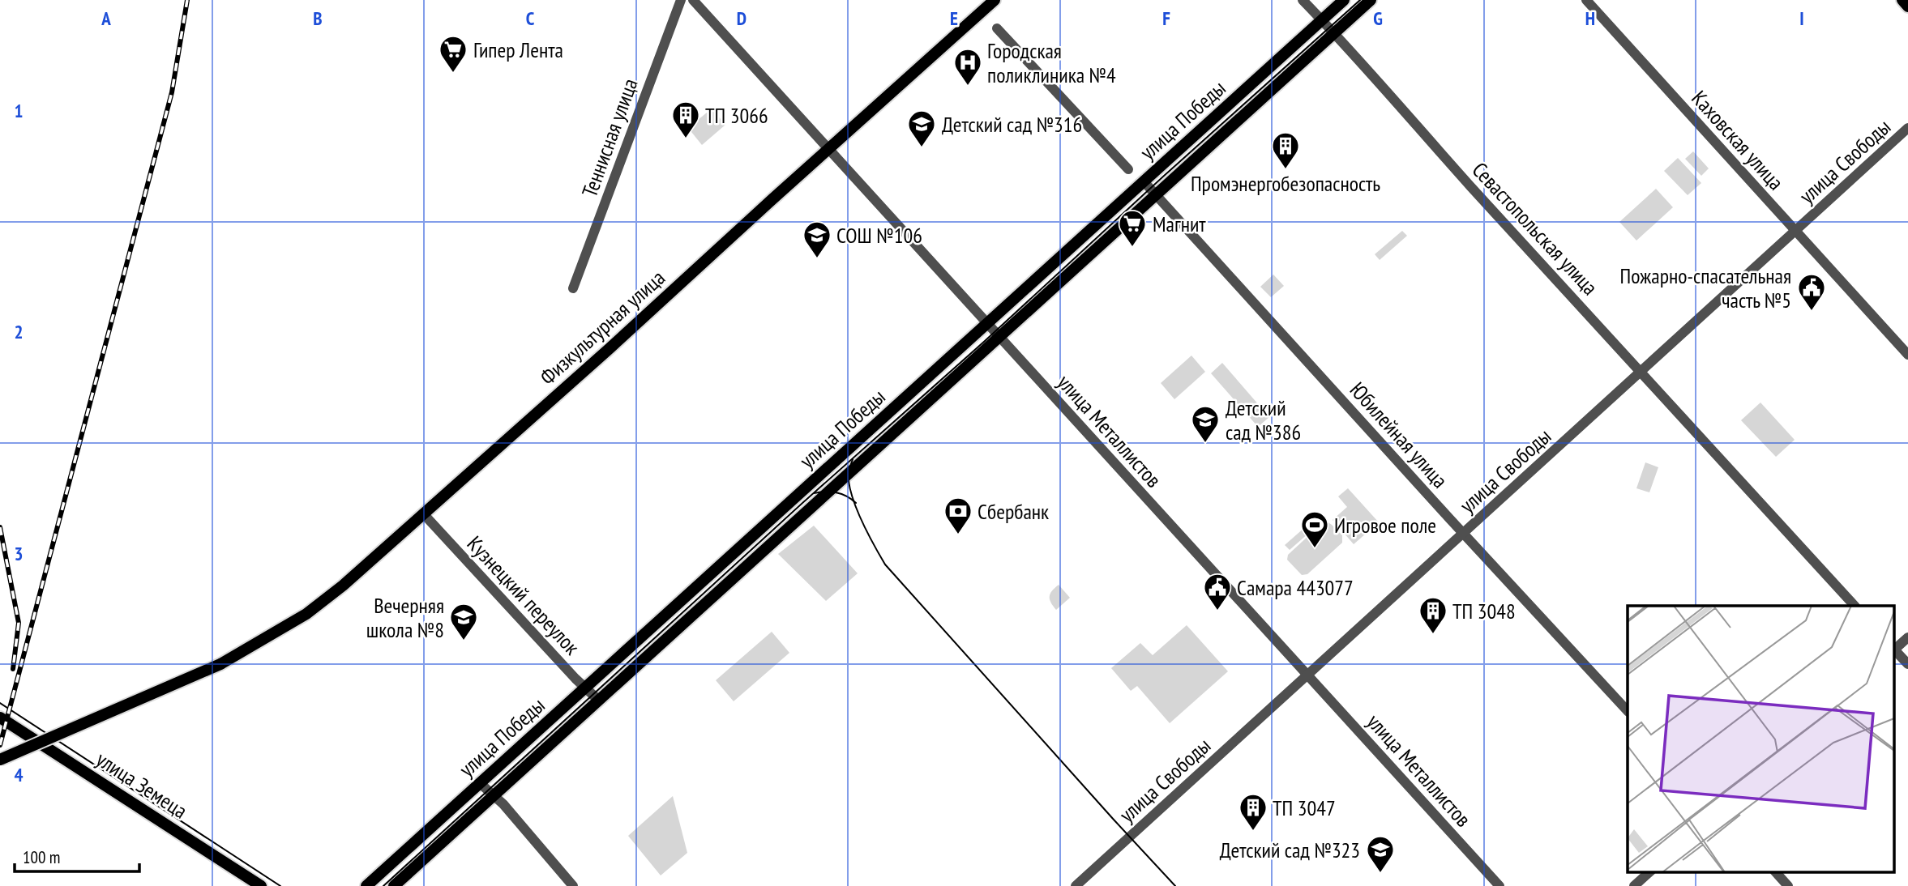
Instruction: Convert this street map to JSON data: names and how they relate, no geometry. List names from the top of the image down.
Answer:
{
  "streets": {
    "main road": ["улица Победы", "Физкультурная улица", "улица Земеца"],
    "street": [
      "Теннисная улица",
      "Каховская улица",
      "улица Свободы",
      "Севастопольская улица",
      "улица Металлистов",
      "Юбилейная улица",
      "Кузнецкий переулок"
    ]
  },
  "crossings": [
    ["улица Победы", "Севастопольская улица"],
    ["улица Победы", "улица Металлистов"],
    ["улица Победы", "Юбилейная улица"],
    ["улица Победы", "Кузнецкий переулок"],
    ["Каховская улица", "улица Свободы"],
    ["улица Свободы", "Севастопольская улица"],
    ["улица Свободы", "улица Металлистов"],
    ["улица Свободы", "Юбилейная улица"],
    ["Физкультурная улица", "улица Металлистов"],
    ["Физкультурная улица", "Кузнецкий переулок"]
  ],
  "places": {
    "supermarket": ["Гипер Лента", "Магнит"],
    "hospital": ["Городская поликлиника №4"],
    "building": [
      "ТП 3066",
      "Промэнергобезопасность",
      "ТП 3048",
      "ТП 3047"
    ],
    "school or university": [
      "Детский сад №316",
      "СОШ №106",
      "Детский сад №386",
      "Вечерняя школа №8",
      "Детский сад №323"
    ],
    "public building": ["Пожарно-спасательная часть №5", "Самара 443077"],
    "bank": ["Сбербанк"],
    "sports": ["Игровое поле"]
  },
  "scale_bar": "100 m",
  "grid": {
    "columns": [
      "A",
      "B",
      "C",
      "D",
      "E",
      "F",
      "G",
      "H",
      "I"
    ],
    "rows": [
      "1",
      "2",
      "3",
      "4"
    ]
  }
}
